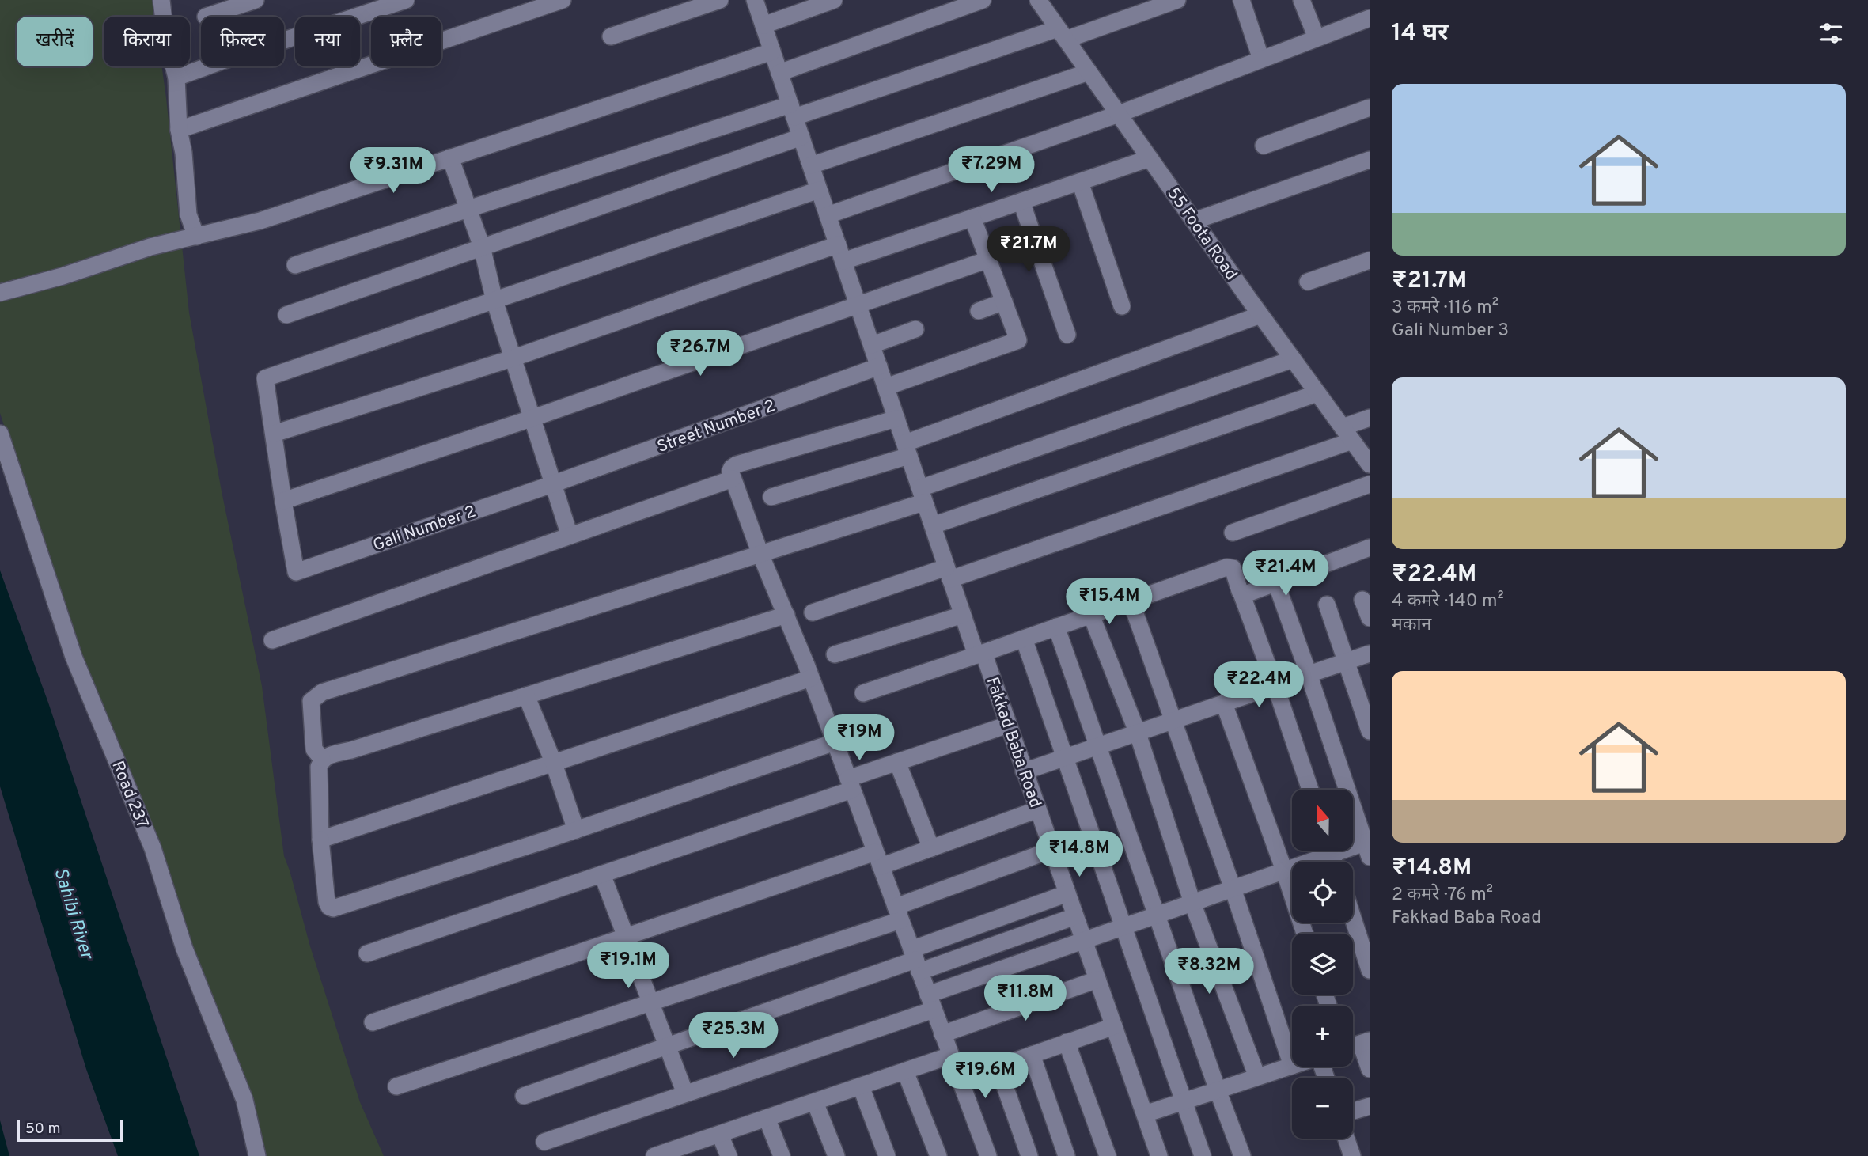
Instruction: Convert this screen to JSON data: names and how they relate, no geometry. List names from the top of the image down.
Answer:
{
  "streets": {
    "street": [
      "55 Foota Road",
      "Street Number 2",
      "Gali Number 2",
      "Fakkad Baba Road",
      "Road 237"
    ]
  },
  "crossings": [
    ["Street Number 2", "Gali Number 2"],
    ["Street Number 2", "Fakkad Baba Road"]
  ],
  "water": ["Sahibi River"],
  "scale_bar": "50 m",
  "north": "top",
  "page": {
    "heading": "14 घर",
    "chip": [
      "खरीदें",
      "किराया",
      "फ़िल्टर",
      "नया",
      "फ़्लैट"
    ],
    "list": [
      {
        "name": "₹21.7M",
        "note": "3 कमरे · 116 m² · Gali Number 3"
      },
      {
        "name": "₹22.4M",
        "note": "4 कमरे · 140 m² · मकान"
      },
      {
        "name": "₹14.8M",
        "note": "2 कमरे · 76 m² · Fakkad Baba Road"
      }
    ],
    "price": [
      "₹7.29M",
      "₹9.31M",
      "₹21.7M",
      "₹26.7M",
      "₹21.4M",
      "₹15.4M",
      "₹22.4M",
      "₹19M",
      "₹14.8M",
      "₹19.1M",
      "₹8.32M",
      "₹11.8M",
      "₹25.3M",
      "₹19.6M"
    ],
    "map_buttons": ["+", "−"],
    "scale": "50 m"
  }
}
